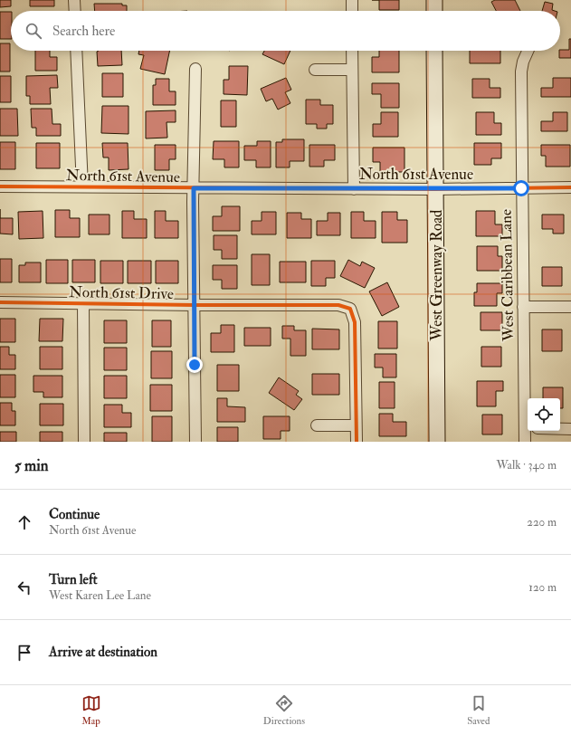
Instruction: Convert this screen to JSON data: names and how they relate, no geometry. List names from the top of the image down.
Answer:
{
  "streets": {
    "main road": ["West Greenway Road"],
    "street": ["North 61st Avenue", "West Caribbean Lane", "North 61st Drive"]
  },
  "crossings": [
    ["North 61st Avenue", "West Greenway Road"],
    ["North 61st Avenue", "West Caribbean Lane"]
  ],
  "page": {
    "search": "Search here",
    "heading": ["5 min", "Walk · 340 m"],
    "list": [
      ["Continue", "North 61st Avenue", "220 m"],
      ["Turn left", "West Karen Lee Lane", "120 m"],
      "Arrive at destination"
    ],
    "nav": ["Map", "Directions", "Saved"]
  }
}
